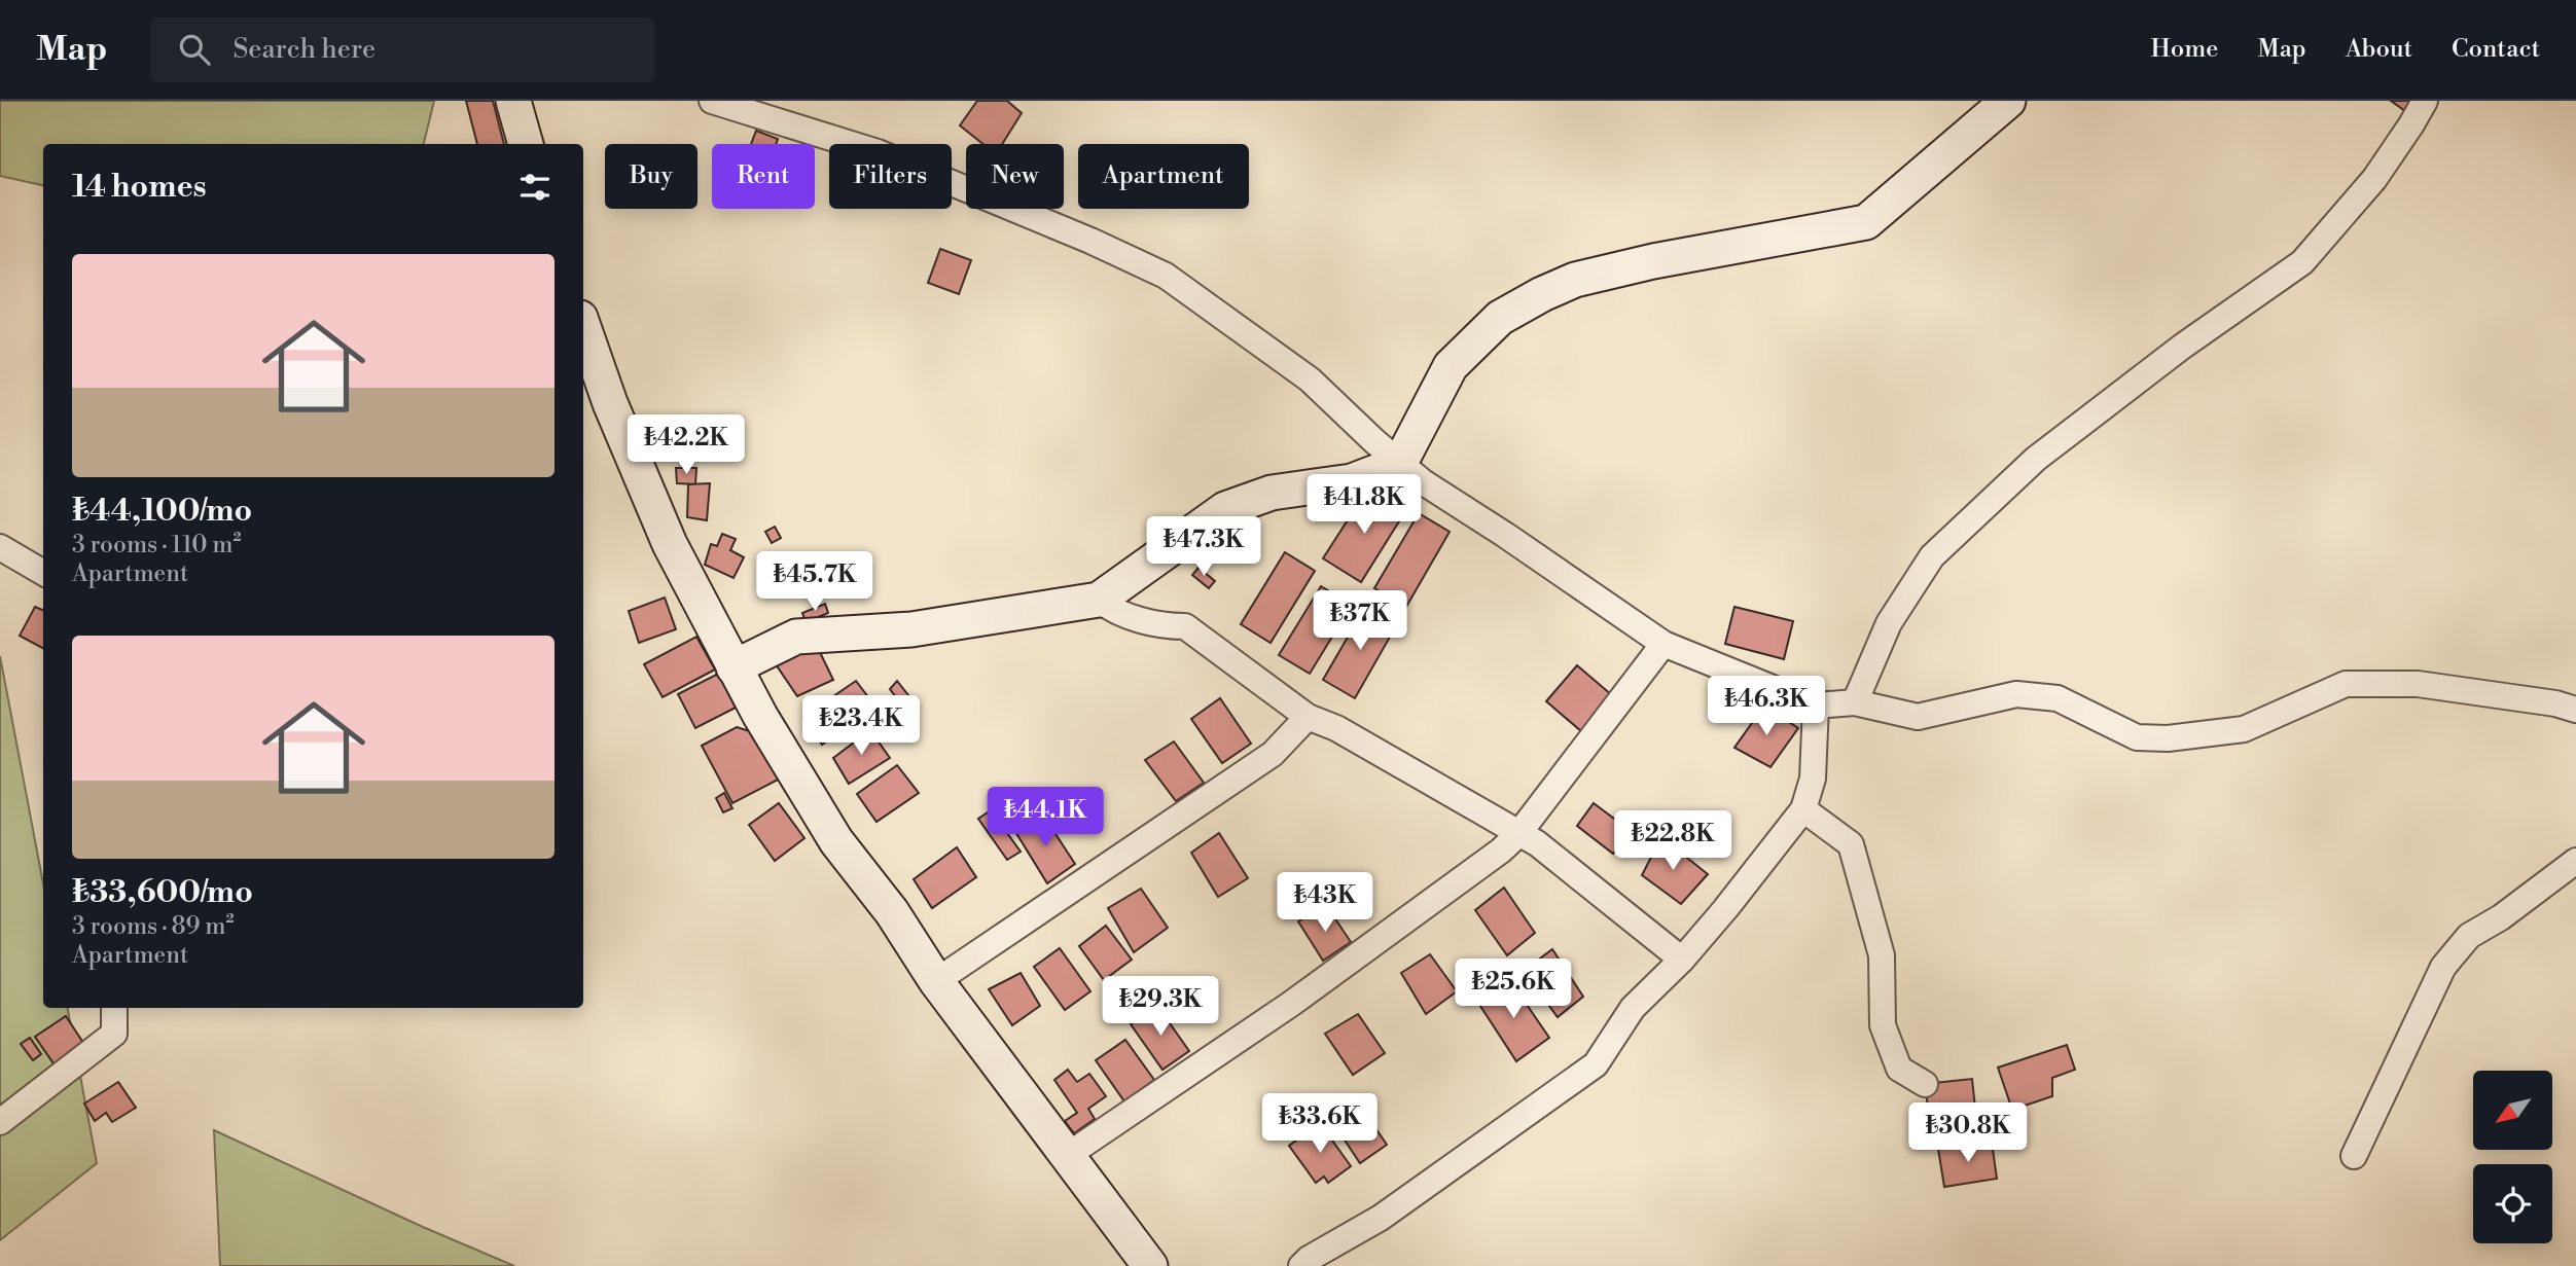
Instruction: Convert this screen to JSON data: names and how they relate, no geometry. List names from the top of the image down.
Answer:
{
  "north": "bottom left",
  "page": {
    "header": "Map",
    "search": "Search here",
    "nav": [
      "Home",
      "Map",
      "About",
      "Contact"
    ],
    "chip": [
      "Buy",
      "Rent",
      "Filters",
      "New",
      "Apartment"
    ],
    "heading": "14 homes",
    "list": [
      {
        "name": "₺44,100/mo",
        "note": "3 rooms · 110 m² · Apartment"
      },
      {
        "name": "₺33,600/mo",
        "note": "3 rooms · 89 m² · Apartment"
      }
    ],
    "price": [
      "₺42.2K",
      "₺41.8K",
      "₺47.3K",
      "₺45.7K",
      "₺37K",
      "₺46.3K",
      "₺23.4K",
      "₺44.1K",
      "₺22.8K",
      "₺43K",
      "₺25.6K",
      "₺29.3K",
      "₺33.6K",
      "₺30.8K"
    ]
  }
}
